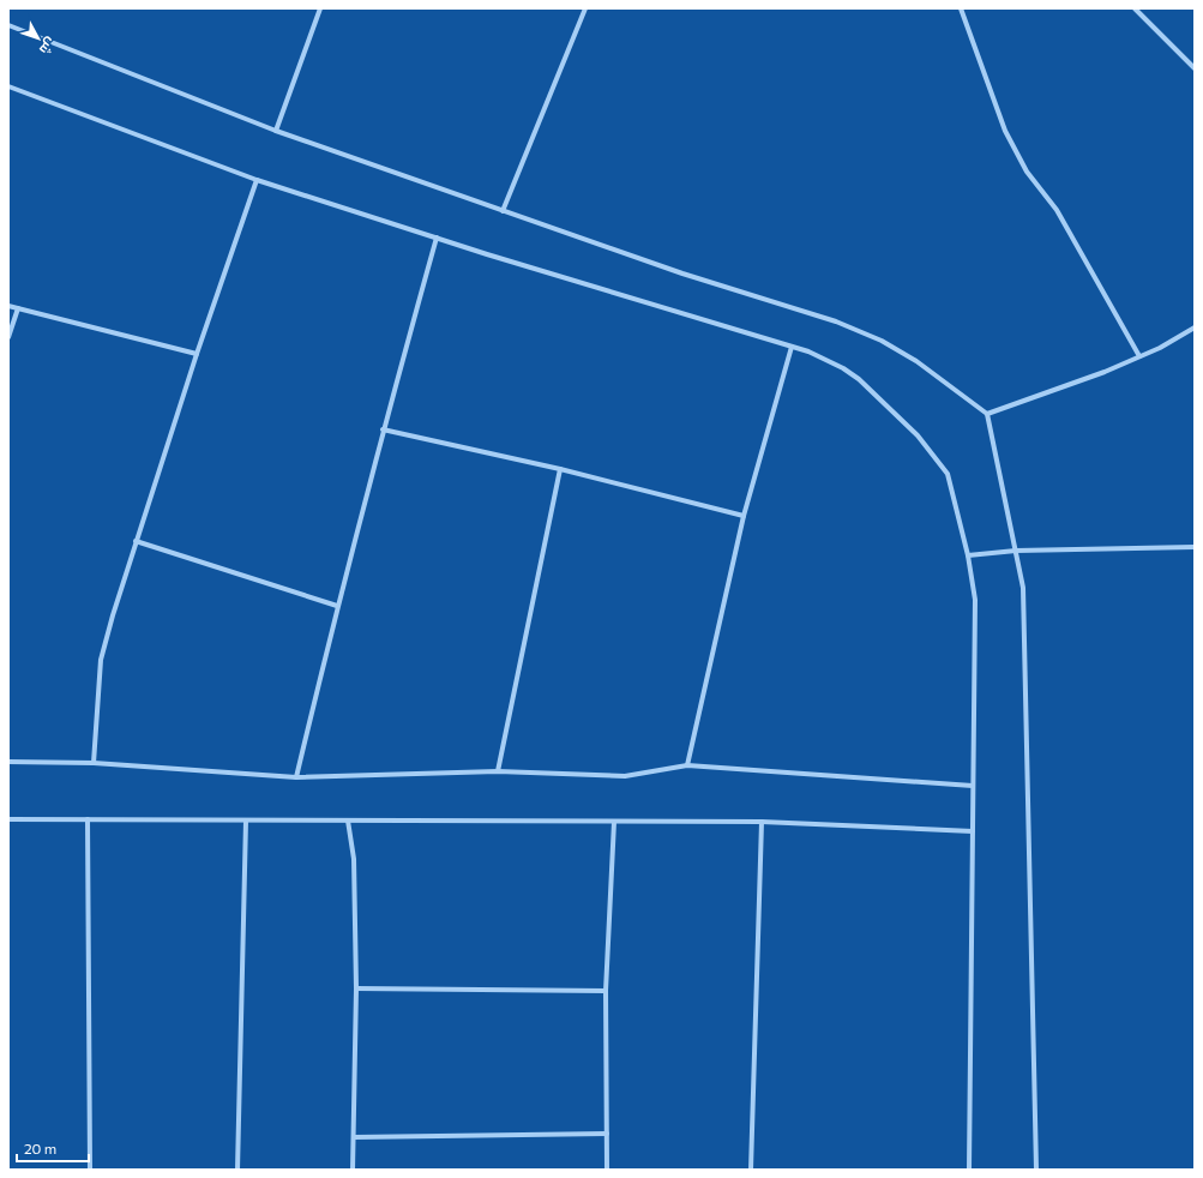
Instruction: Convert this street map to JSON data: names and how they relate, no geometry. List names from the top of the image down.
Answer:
{
  "scale_bar": "20 m",
  "north": "bottom right"
}
